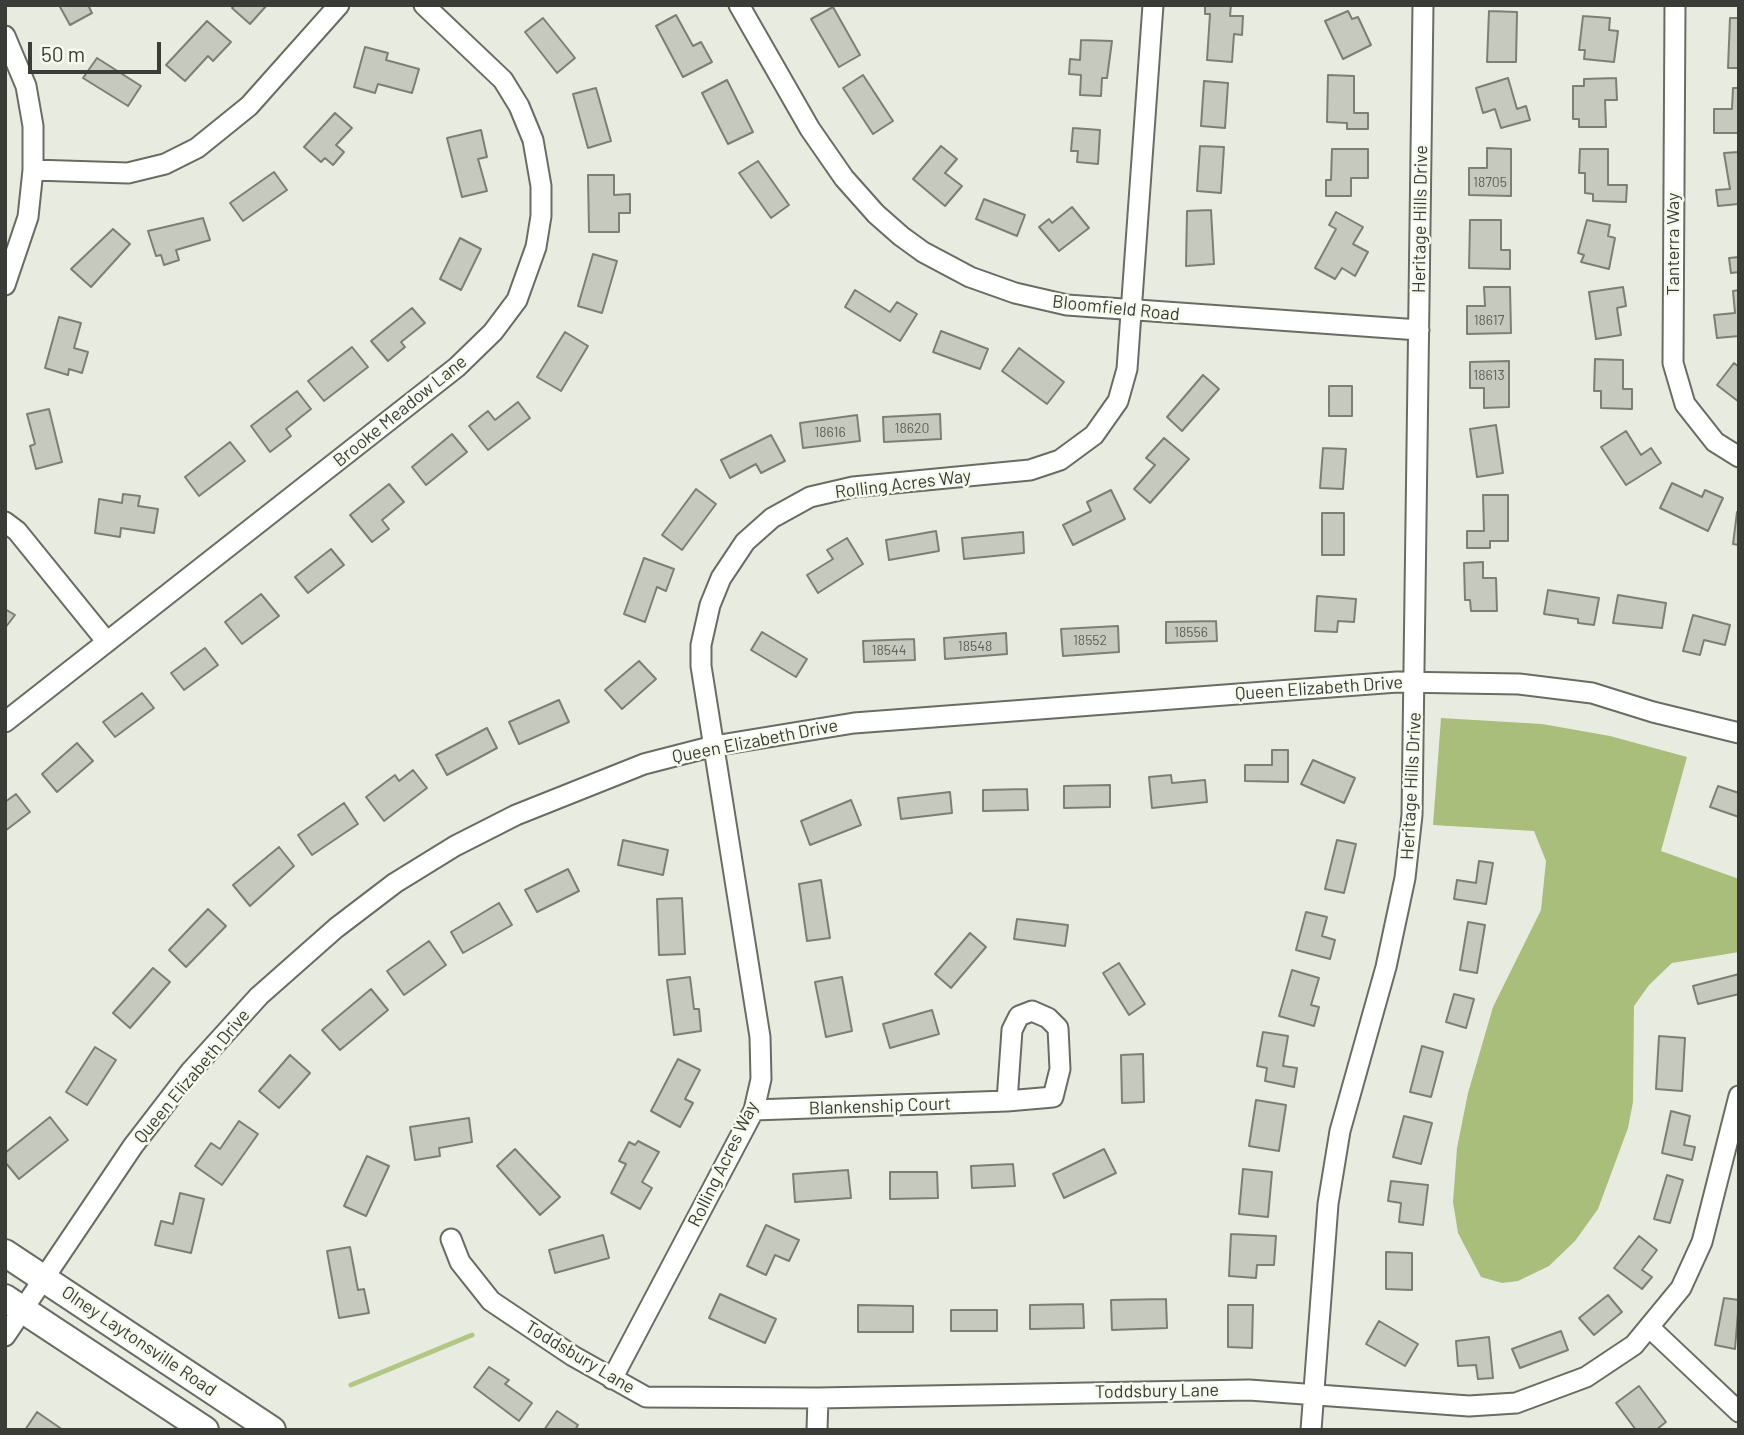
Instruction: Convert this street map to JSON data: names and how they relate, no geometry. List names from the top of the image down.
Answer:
{
  "streets": {
    "main road": ["Olney Laytonsville Road"],
    "street": [
      "Heritage Hills Drive",
      "Tanterra Way",
      "Bloomfield Road",
      "Brooke Meadow Lane",
      "Rolling Acres Way",
      "Queen Elizabeth Drive",
      "Blankenship Court",
      "Toddsbury Lane"
    ]
  },
  "crossings": [
    ["Heritage Hills Drive", "Bloomfield Road"],
    ["Heritage Hills Drive", "Queen Elizabeth Drive"],
    ["Heritage Hills Drive", "Toddsbury Lane"],
    ["Bloomfield Road", "Rolling Acres Way"],
    ["Rolling Acres Way", "Queen Elizabeth Drive"],
    ["Rolling Acres Way", "Blankenship Court"],
    ["Rolling Acres Way", "Toddsbury Lane"],
    ["Queen Elizabeth Drive", "Olney Laytonsville Road"]
  ],
  "house_numbers": [
    "18705",
    "18617",
    "18613",
    "18620",
    "18616",
    "18556",
    "18552",
    "18548",
    "18544"
  ],
  "scale_bar": "50 m"
}
